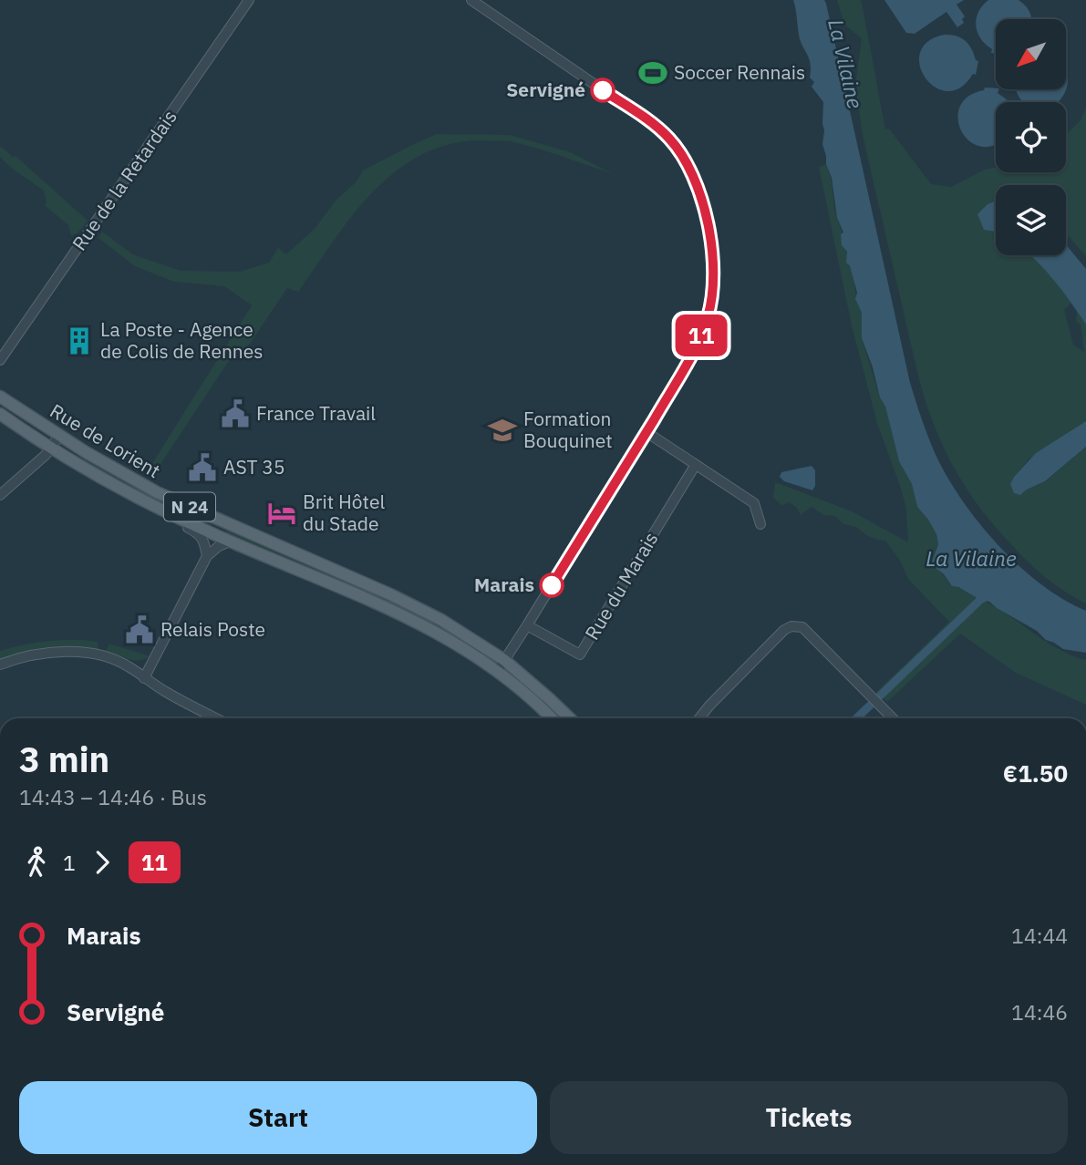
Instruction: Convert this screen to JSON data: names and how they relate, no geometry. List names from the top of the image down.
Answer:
{
  "streets": {
    "main road": ["Rue de Lorient", "N 24"],
    "street": ["Rue de la Retardais", "Rue du Marais"]
  },
  "water": ["La Vilaine"],
  "places": {
    "sports": ["Soccer Rennais"],
    "other": ["Servigné", "Marais"],
    "building": ["La Poste - Agence de Colis de Rennes"],
    "public building": ["France Travail", "AST 35", "Relais Poste"],
    "school or university": ["Formation Bouquinet"],
    "hotel": ["Brit Hôtel du Stade"]
  },
  "lines": ["bus line 11"],
  "north": "bottom left",
  "page": {
    "on_map": "11",
    "heading": ["3 min", "14:43 – 14:46 · Bus", "€1.50"],
    "legs": ["1", "11"],
    "list": [
      {
        "name": "Marais",
        "value": "14:44"
      },
      {
        "name": "Servigné",
        "value": "14:46"
      }
    ],
    "buttons": ["Start", "Tickets"]
  }
}
